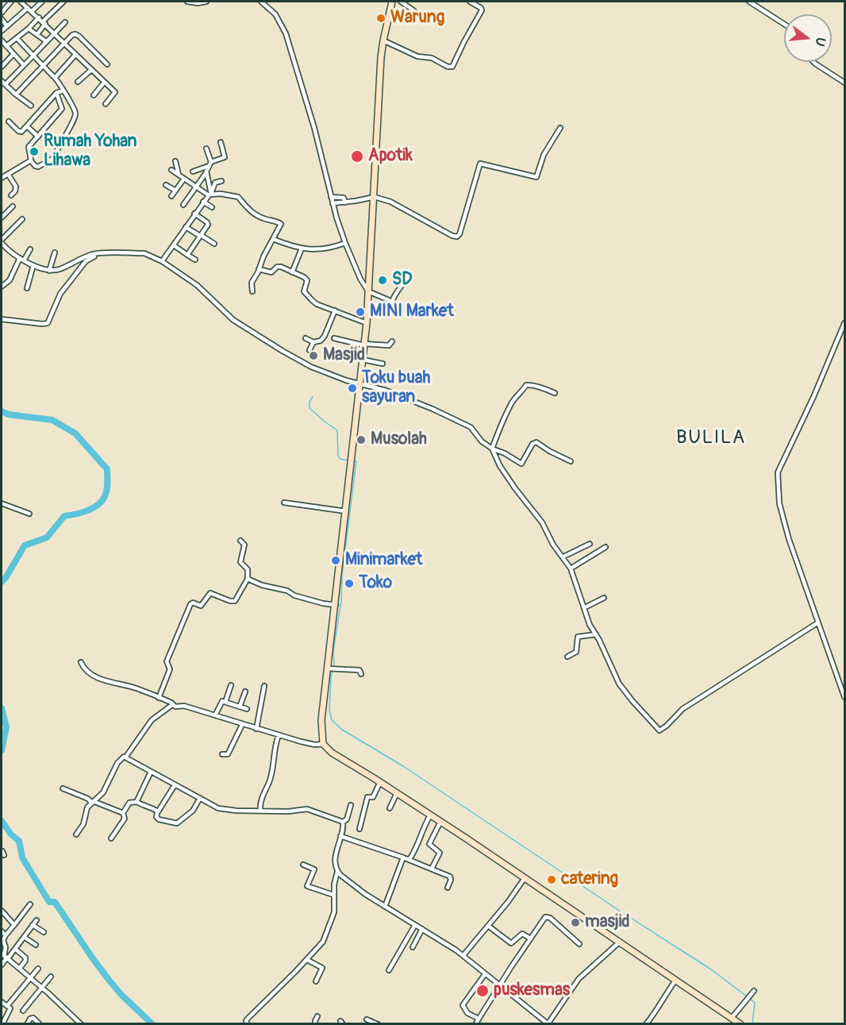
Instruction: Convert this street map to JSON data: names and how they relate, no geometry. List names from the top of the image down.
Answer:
{
  "districts": ["BULILA"],
  "places": [
    "Warung",
    "Rumah Yohan Lihawa",
    "Apotik",
    "SD",
    "MINI Market",
    "Masjid",
    "Toku buah sayuran",
    "Musolah",
    "Minimarket",
    "Toko",
    "catering",
    "masjid",
    "puskesmas"
  ],
  "north": "right"
}
